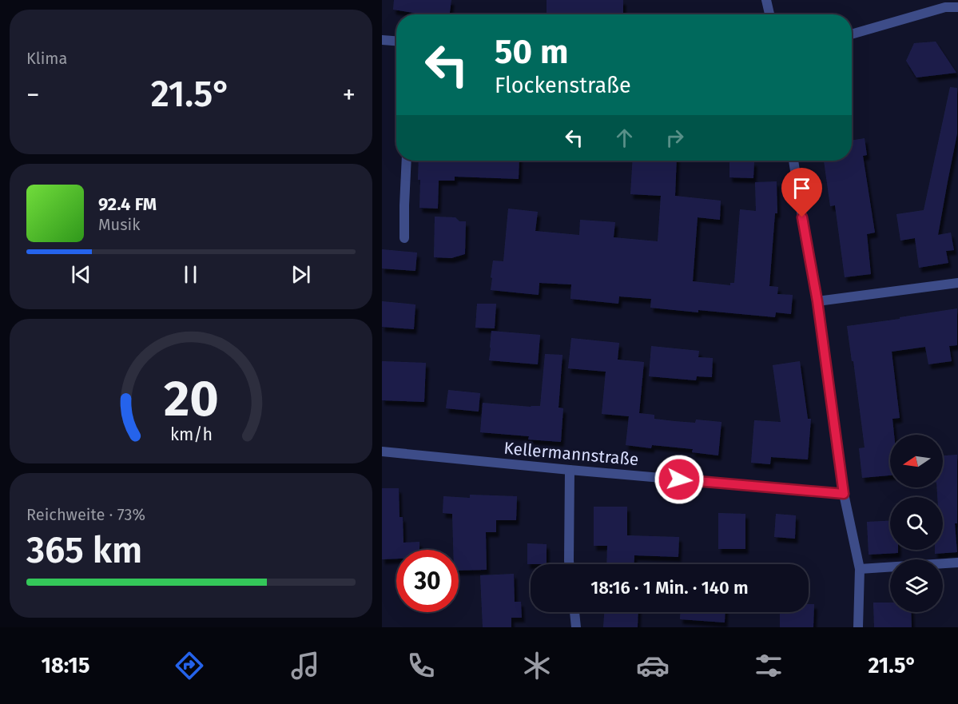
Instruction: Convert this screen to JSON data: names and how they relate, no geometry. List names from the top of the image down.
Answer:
{
  "streets": {
    "street": ["Kellermannstraße"]
  },
  "north": "left",
  "page": {
    "tile": [
      "Klima",
      ["Reichweite · 73%", "365 km"]
    ],
    "turn": ["50 m", "Flockenstraße"],
    "heat": ["−", "21.5°", "+"],
    "song": ["92.4 FM", "Musik"],
    "limit": "30",
    "trip": "18:16 · 1 Min. · 140 m",
    "tabs": ["18:15", "21.5°"],
    "gauge": ["20", "km/h"]
  }
}
